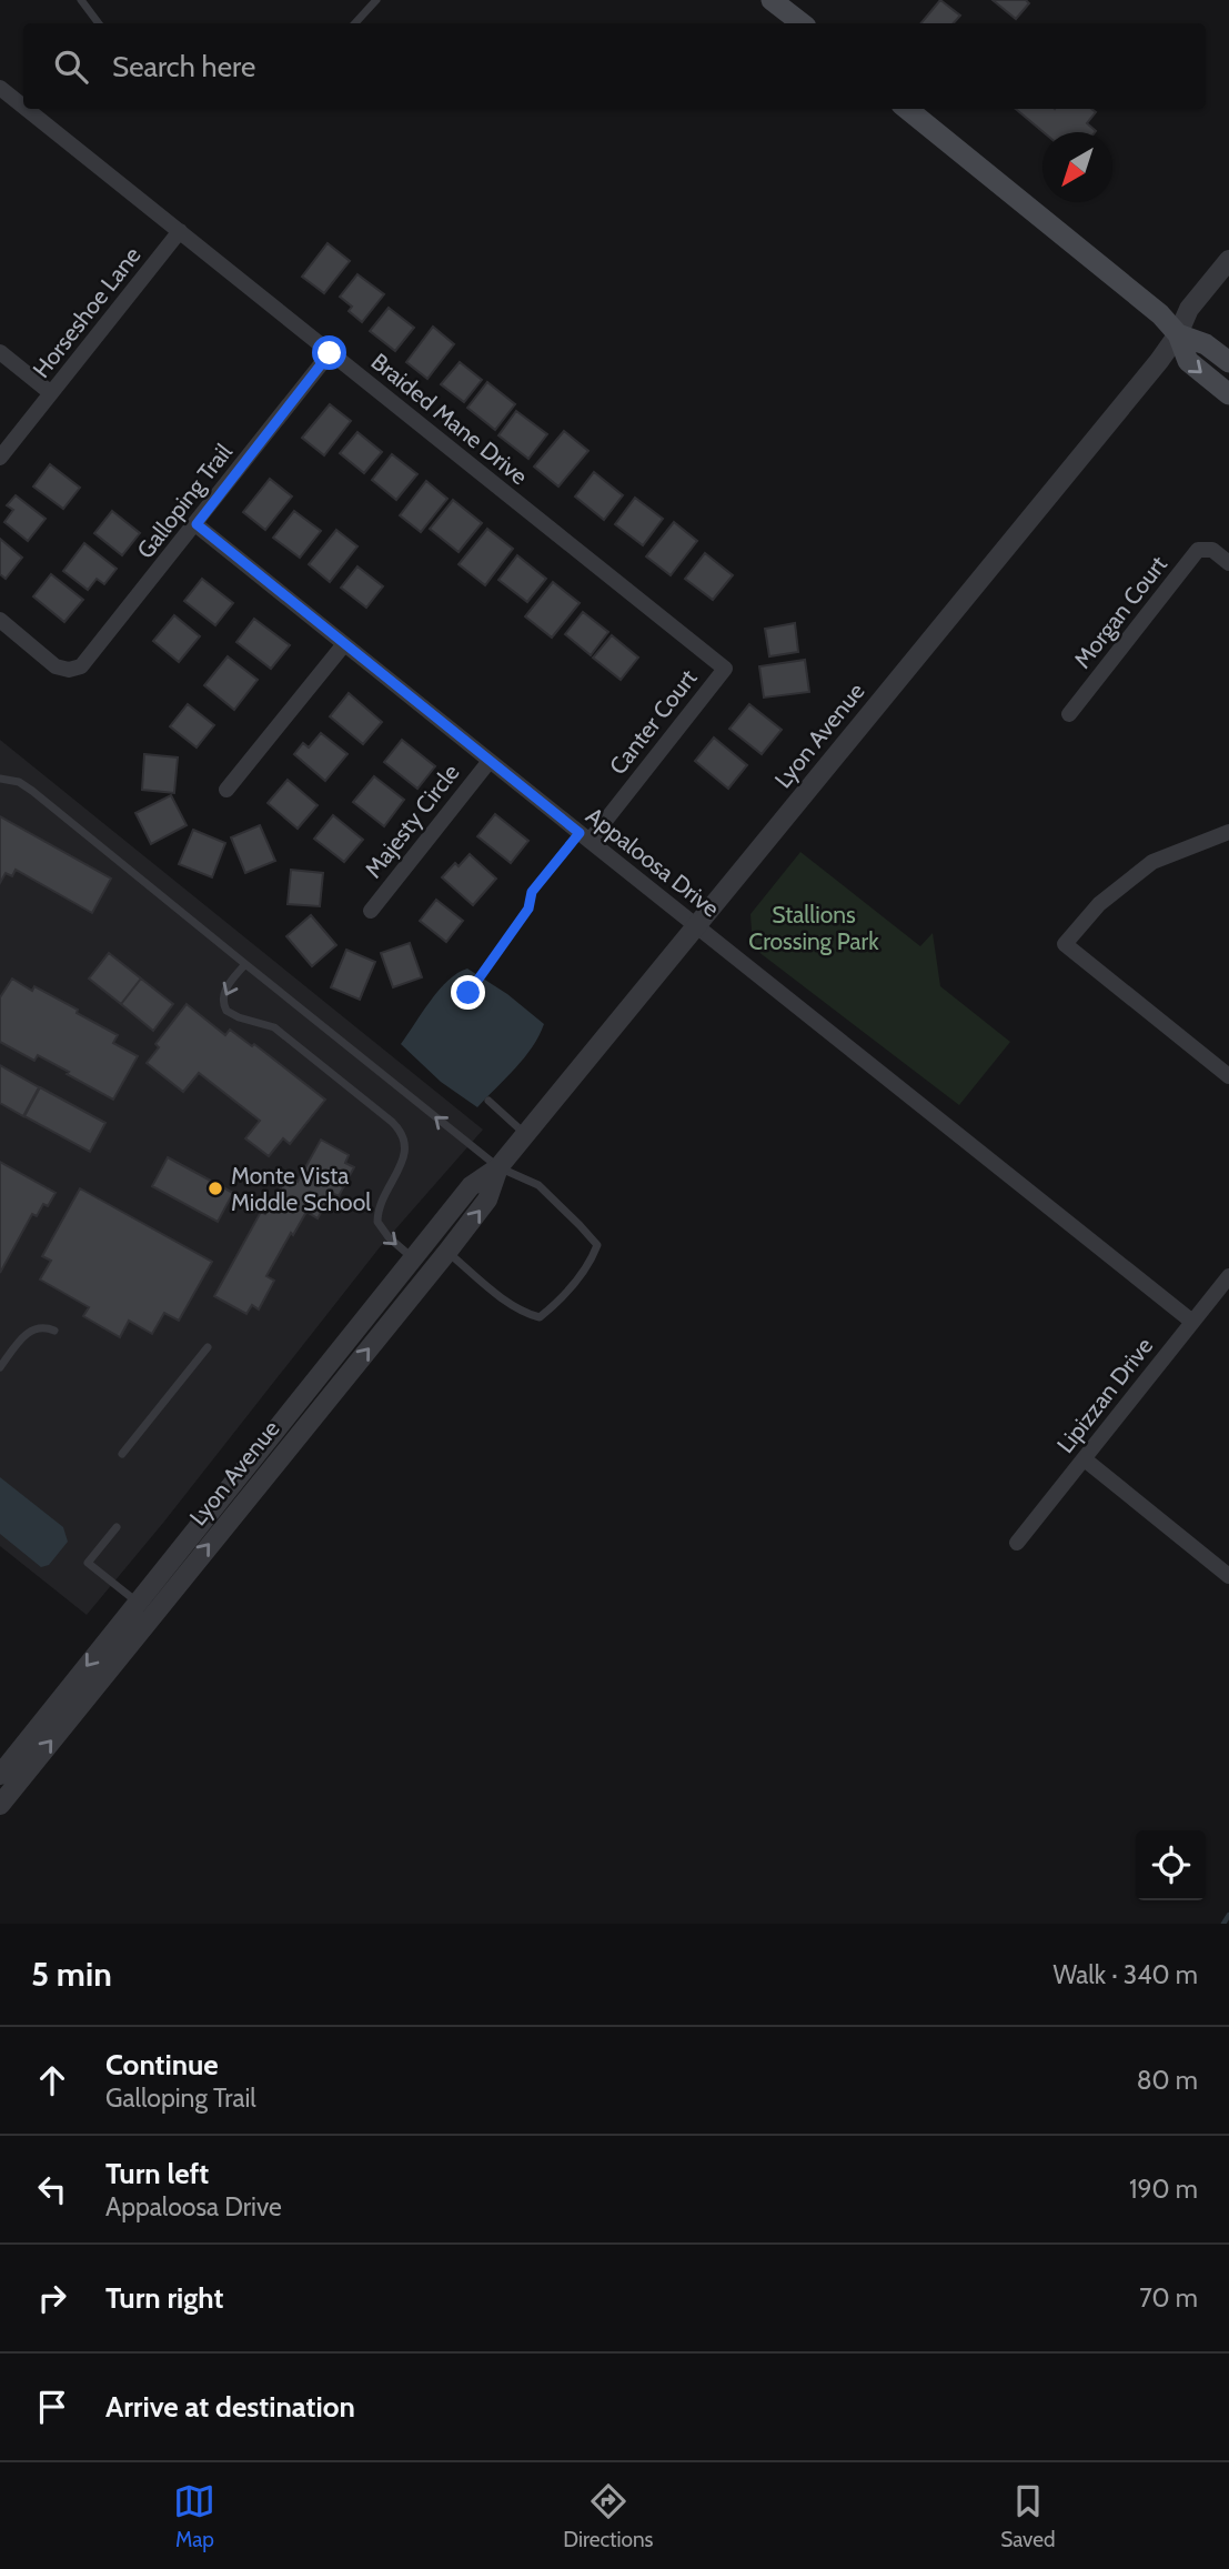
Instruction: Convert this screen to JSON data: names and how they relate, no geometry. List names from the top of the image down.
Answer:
{
  "streets": {
    "street": [
      "Horseshoe Lane",
      "Braided Mane Drive",
      "Galloping Trail",
      "Morgan Court",
      "Canter Court",
      "Lyon Avenue",
      "Majesty Circle",
      "Appaloosa Drive",
      "Lipizzan Drive"
    ]
  },
  "crossings": [
    ["Horseshoe Lane", "Braided Mane Drive"],
    ["Braided Mane Drive", "Galloping Trail"],
    ["Braided Mane Drive", "Canter Court"],
    ["Galloping Trail", "Appaloosa Drive"],
    ["Canter Court", "Appaloosa Drive"],
    ["Lyon Avenue", "Appaloosa Drive"],
    ["Majesty Circle", "Appaloosa Drive"],
    ["Appaloosa Drive", "Lipizzan Drive"]
  ],
  "parks": ["Stallions Crossing Park"],
  "places": ["Monte Vista Middle School"],
  "north": "bottom left",
  "page": {
    "search": "Search here",
    "heading": ["5 min", "Walk · 340 m"],
    "list": [
      ["Continue", "Galloping Trail", "80 m"],
      ["Turn left", "Appaloosa Drive", "190 m"],
      ["Turn right", "70 m"],
      "Arrive at destination"
    ],
    "nav": ["Map", "Directions", "Saved"]
  }
}
